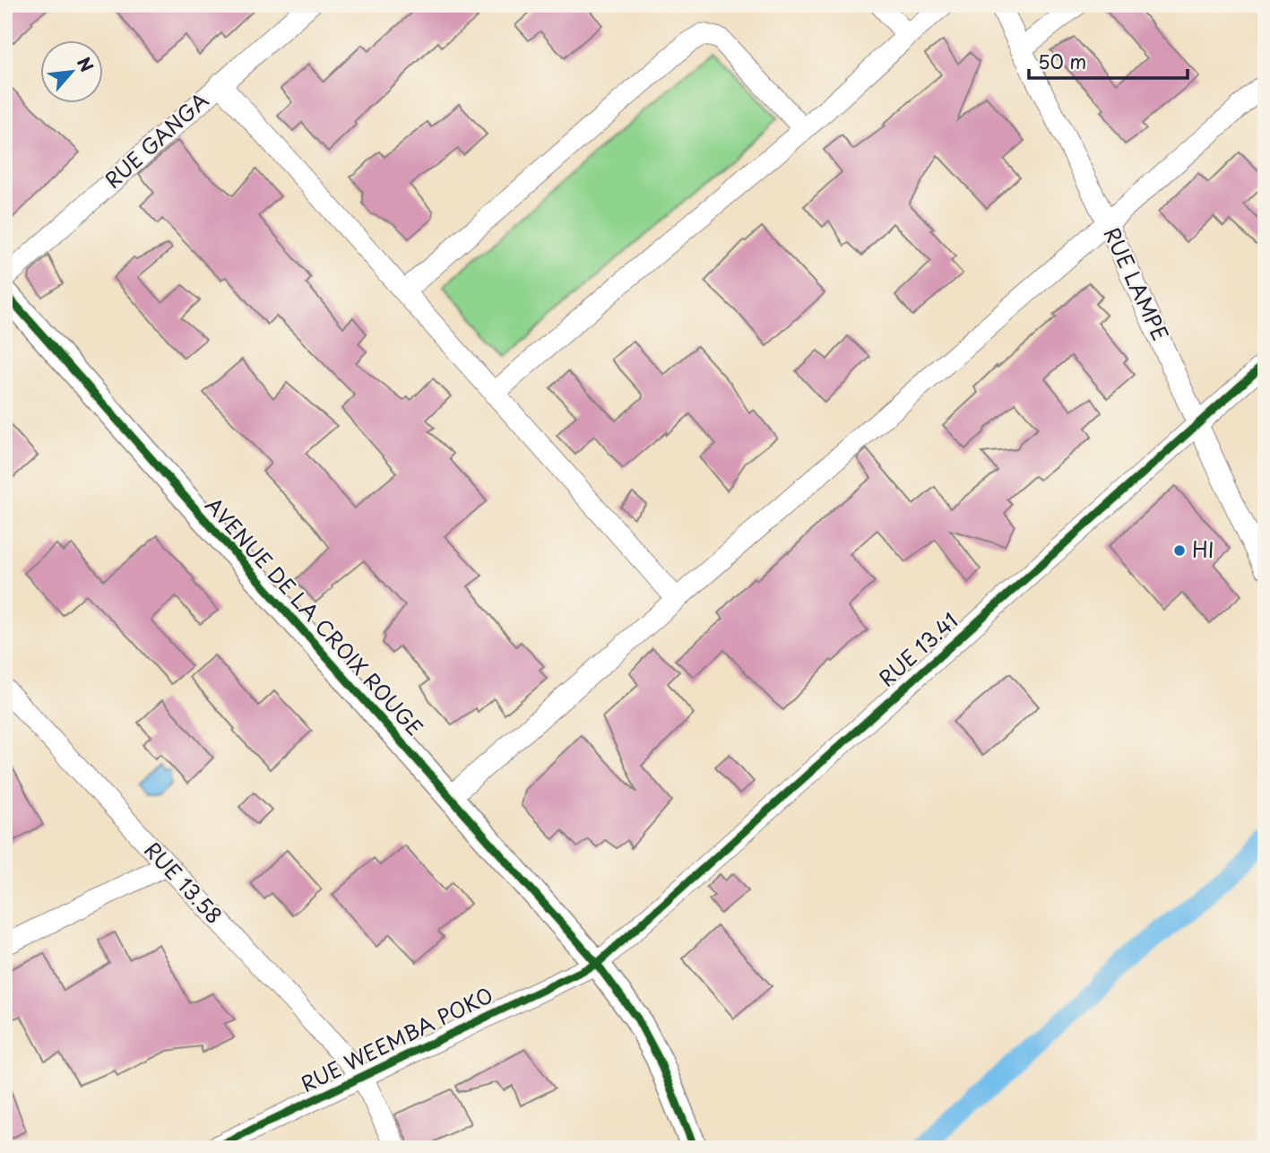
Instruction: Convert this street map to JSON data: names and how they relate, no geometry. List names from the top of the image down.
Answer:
{
  "streets": {
    "street": [
      "RUE GANGA",
      "RUE LAMPE",
      "AVENUE DE LA CROIX ROUGE",
      "RUE 13.41",
      "RUE 13.58",
      "RUE WEEMBA POKO"
    ]
  },
  "crossings": [
    ["RUE LAMPE", "RUE 13.41"],
    ["AVENUE DE LA CROIX ROUGE", "RUE 13.41"],
    ["AVENUE DE LA CROIX ROUGE", "RUE WEEMBA POKO"],
    ["RUE 13.41", "RUE WEEMBA POKO"],
    ["RUE 13.58", "RUE WEEMBA POKO"]
  ],
  "places": ["HI"],
  "scale_bar": "50 m",
  "north": "top right"
}
